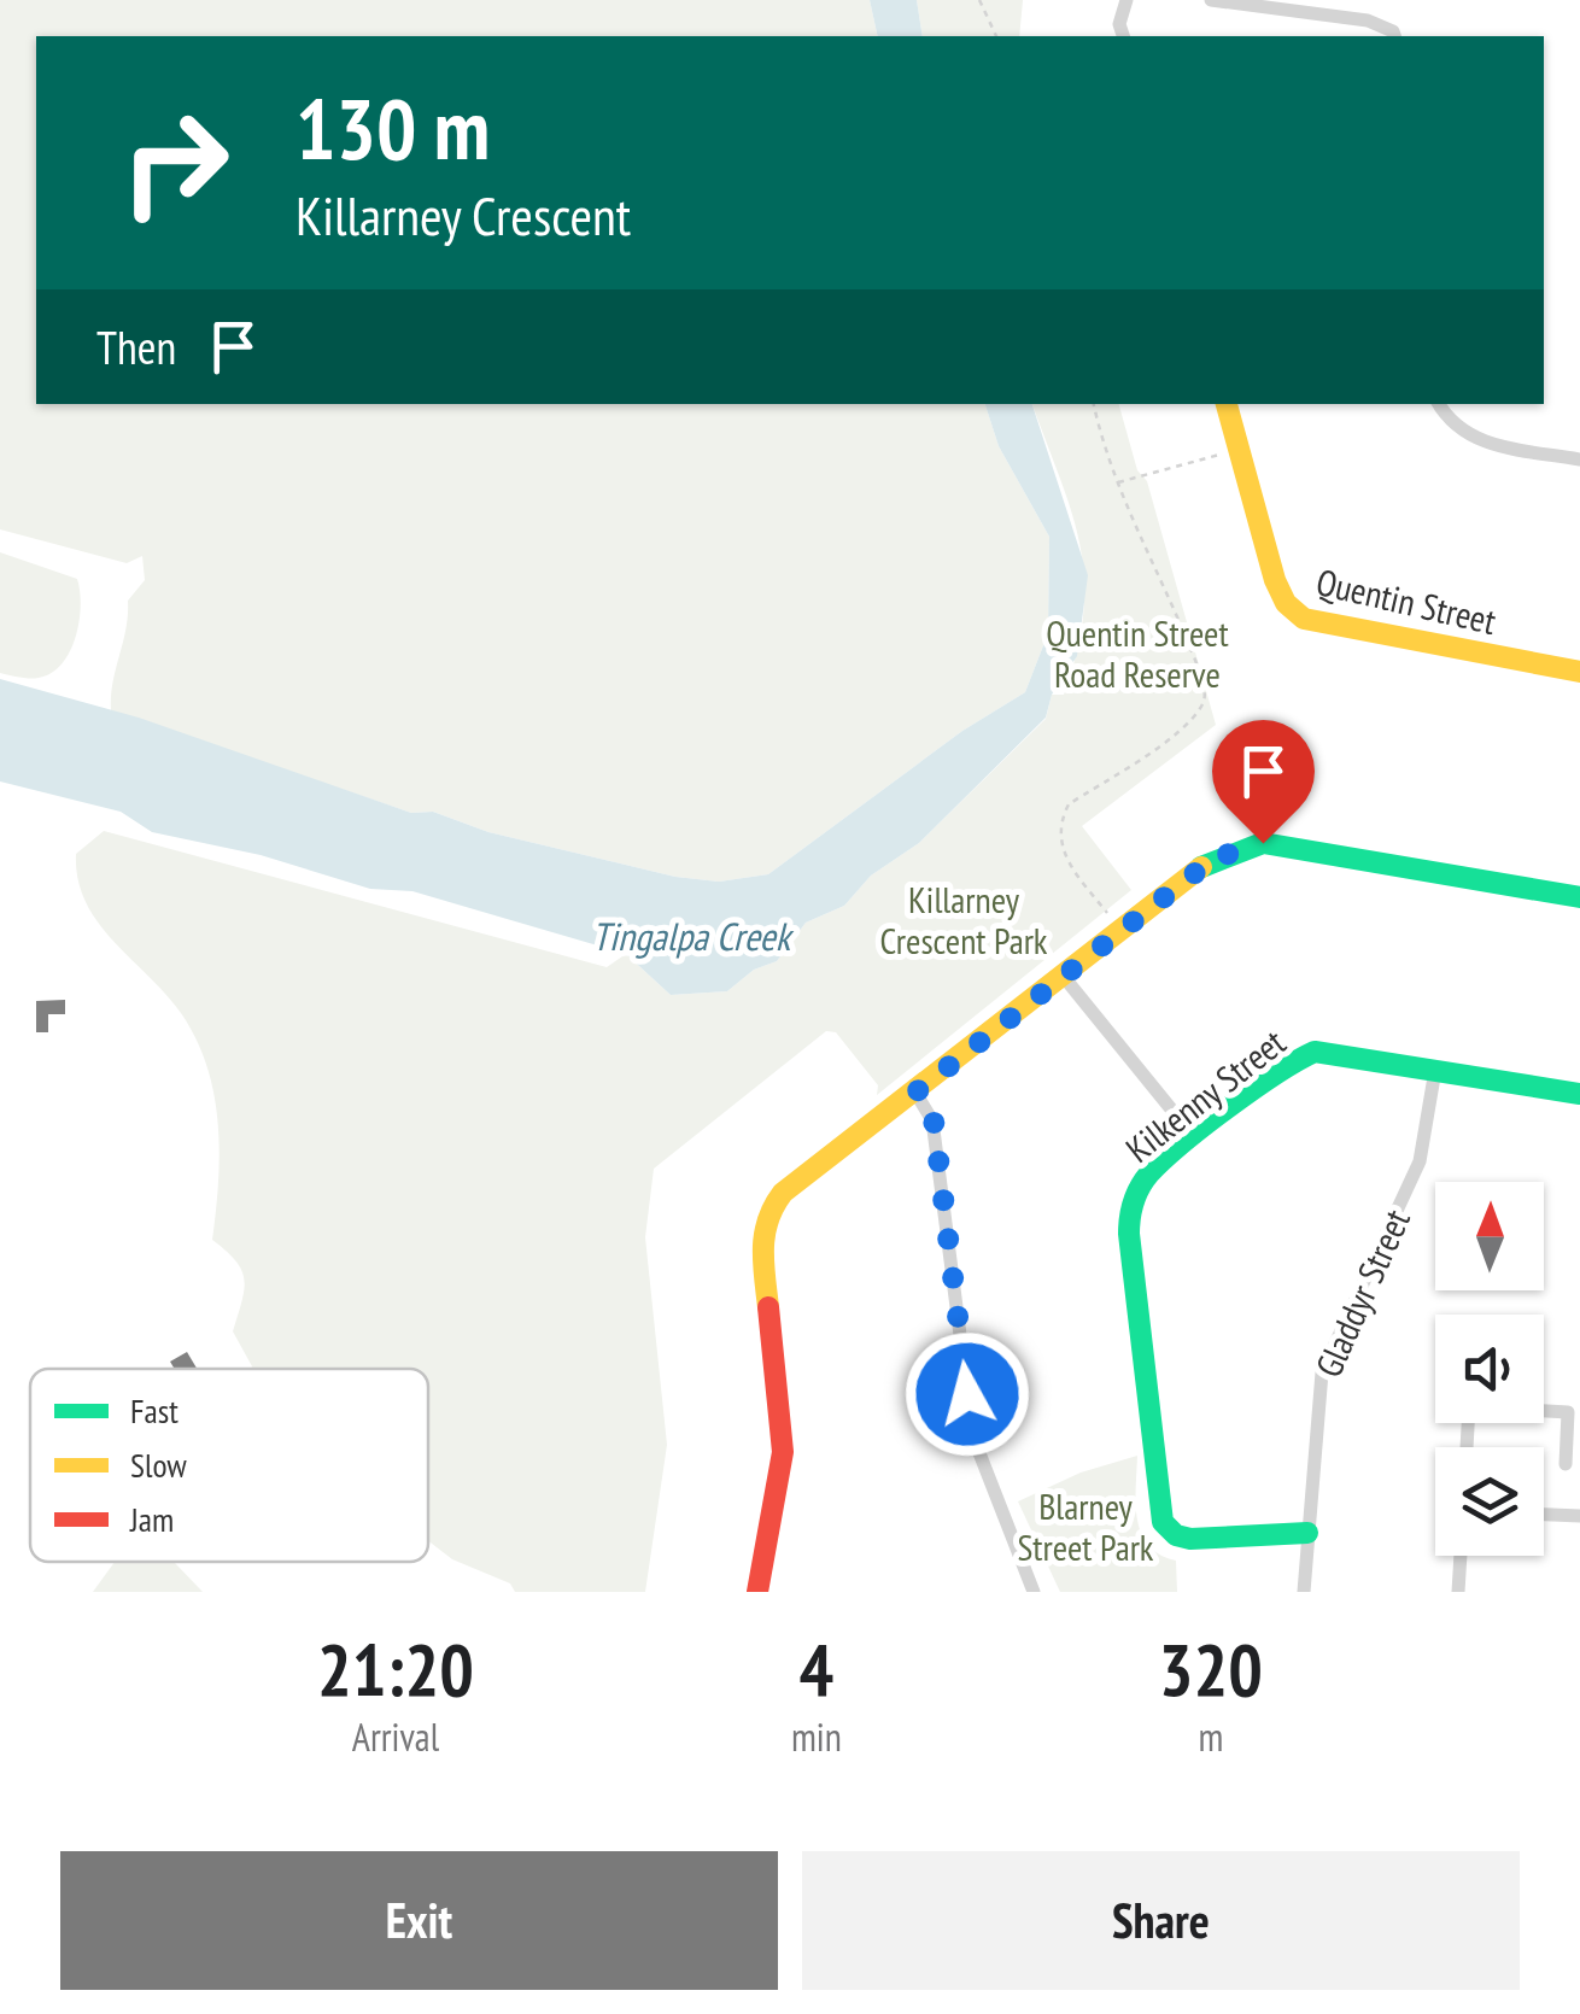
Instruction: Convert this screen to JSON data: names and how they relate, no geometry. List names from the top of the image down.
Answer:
{
  "streets": {
    "street": ["Quentin Street", "Kilkenny Street", "Gladdyr Street"]
  },
  "crossings": [
    ["Kilkenny Street", "Gladdyr Street"]
  ],
  "water": ["Tingalpa Creek"],
  "parks": ["Quentin Street Road Reserve", "Killarney Crescent Park", "Blarney Street Park"],
  "legend": ["Fast", "Slow", "Jam"],
  "north": "top",
  "page": {
    "turn": ["130 m", "Killarney Crescent"],
    "then": "Then",
    "eta": [
      "21:20",
      "Arrival",
      "4",
      "min",
      "320",
      "m"
    ],
    "buttons": ["Exit", "Share"]
  }
}
